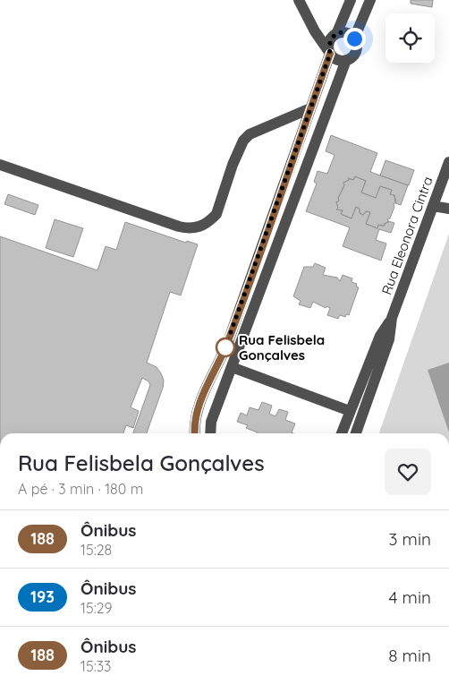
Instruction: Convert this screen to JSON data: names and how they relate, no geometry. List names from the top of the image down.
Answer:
{
  "streets": {
    "street": ["Rua Eleonora Cintra"]
  },
  "places": ["Rua Felisbela Gonçalves"],
  "lines": ["bus line 188"],
  "page": {
    "heading": ["Rua Felisbela Gonçalves", "A pé · 3 min · 180 m"],
    "list": [
      {
        "mark": "188",
        "name": "Ônibus",
        "note": "15:28",
        "value": "3 min"
      },
      {
        "mark": "193",
        "name": "Ônibus",
        "note": "15:29",
        "value": "4 min"
      },
      {
        "mark": "188",
        "name": "Ônibus",
        "note": "15:33",
        "value": "8 min"
      }
    ]
  }
}
